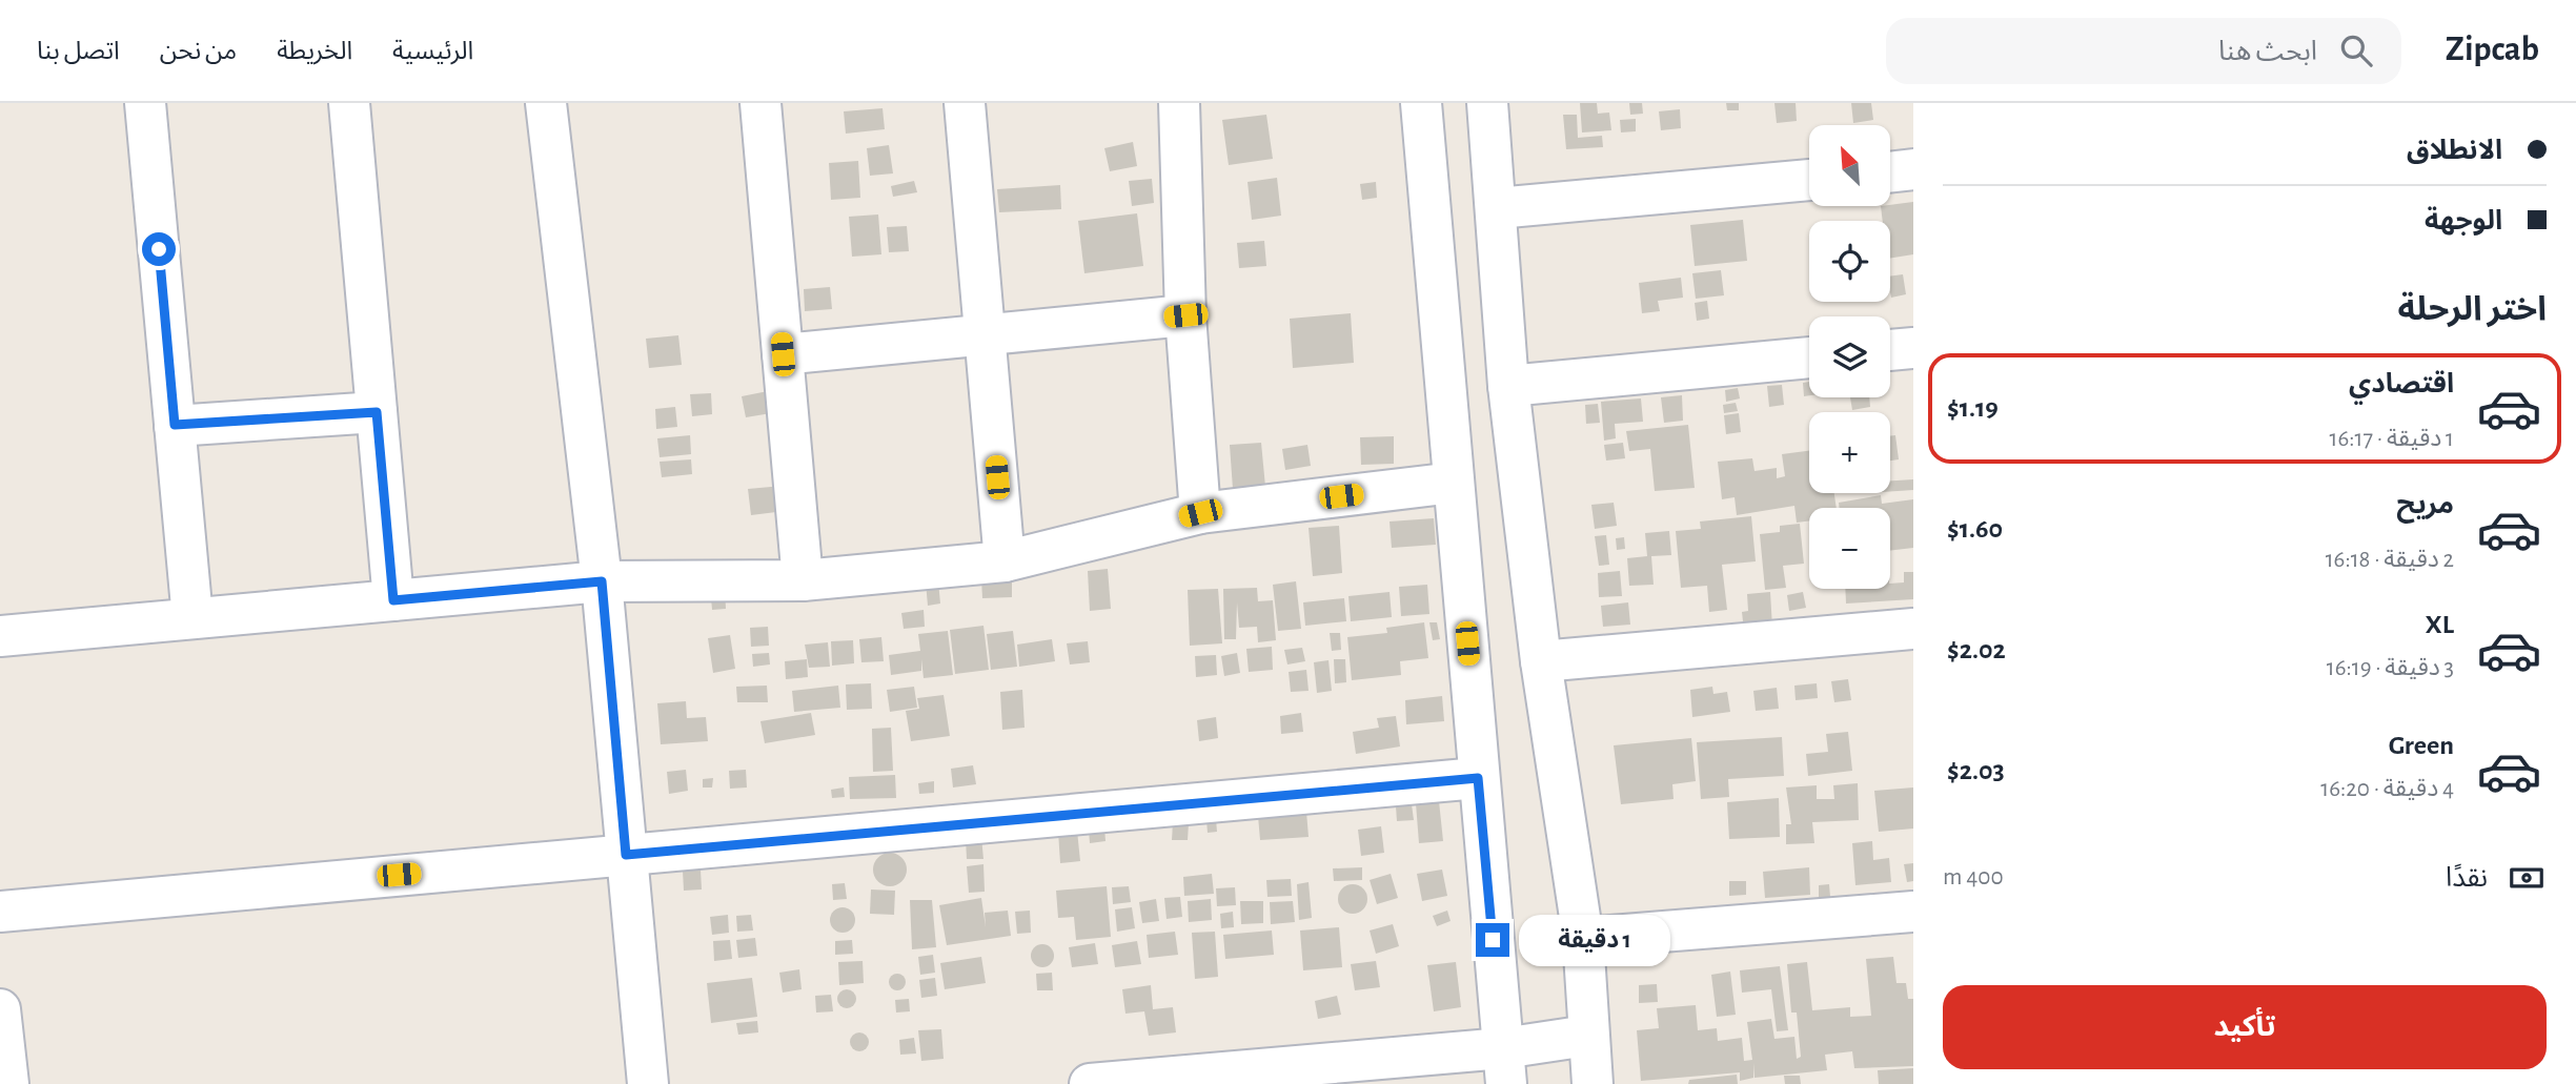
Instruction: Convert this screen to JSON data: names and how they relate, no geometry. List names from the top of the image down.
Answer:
{
  "north": "top left",
  "page": {
    "header": "Zipcab",
    "search": "ابحث هنا",
    "nav": [
      "الرئيسية",
      "الخريطة",
      "من نحن",
      "اتصل بنا"
    ],
    "banner": ["الانطلاق", "الوجهة"],
    "map_buttons": ["+", "−"],
    "heading": "اختر الرحلة",
    "list": [
      {
        "name": "اقتصادي",
        "note": "1 دقيقة · 16:17",
        "value": "$1.19"
      },
      {
        "name": "مريح",
        "note": "2 دقيقة · 16:18",
        "value": "$1.60"
      },
      {
        "name": "XL",
        "note": "3 دقيقة · 16:19",
        "value": "$2.02"
      },
      {
        "name": "Green",
        "note": "4 دقيقة · 16:20",
        "value": "$2.03"
      }
    ],
    "pay": ["نقدًا", "400 m"],
    "bubble": "1 دقيقة",
    "buttons": "تأكيد"
  }
}
